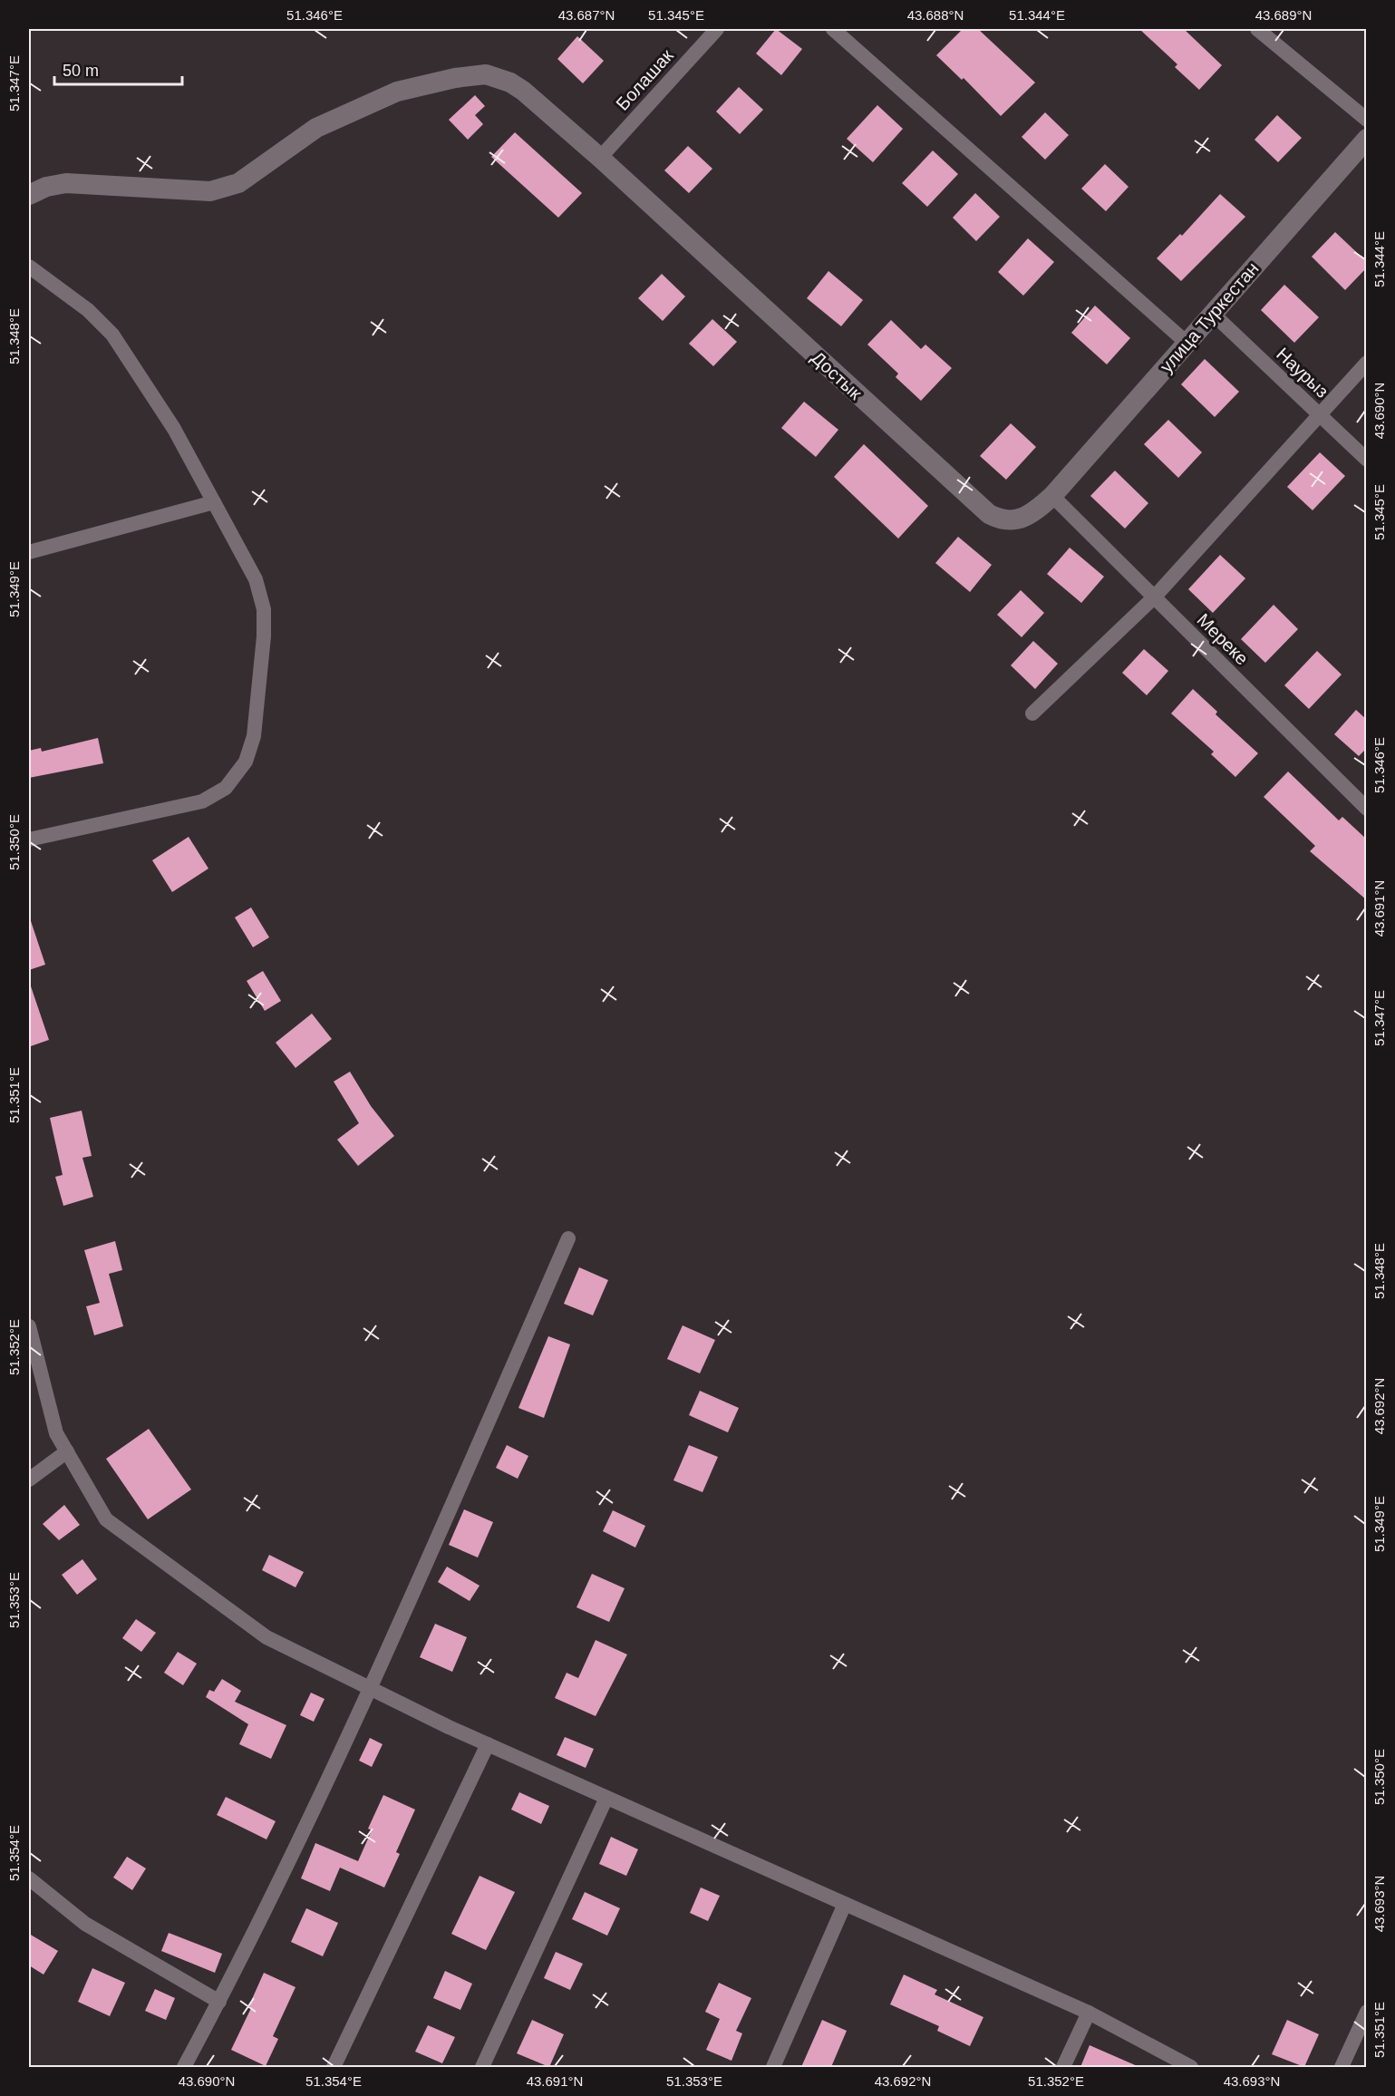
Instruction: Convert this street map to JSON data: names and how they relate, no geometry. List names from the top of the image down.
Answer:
{
  "streets": {
    "street": [
      "Болашак",
      "улица Туркестан",
      "Наурыз",
      "Достык",
      "Мереке"
    ]
  },
  "crossings": [
    ["Болашак", "Достык"],
    ["улица Туркестан", "Наурыз"],
    ["улица Туркестан", "Достык"],
    ["улица Туркестан", "Мереке"],
    ["Достык", "Мереке"]
  ],
  "scale_bar": "50 m",
  "coordinates": [
    "51.346°E",
    "43.687°N",
    "51.345°E",
    "43.688°N",
    "51.344°E",
    "43.689°N",
    "51.347°E",
    "51.348°E",
    "43.690°N",
    "51.349°E",
    "51.350°E",
    "43.691°N",
    "51.351°E",
    "51.352°E",
    "43.692°N",
    "51.353°E",
    "51.354°E",
    "43.693°N"
  ]
}
